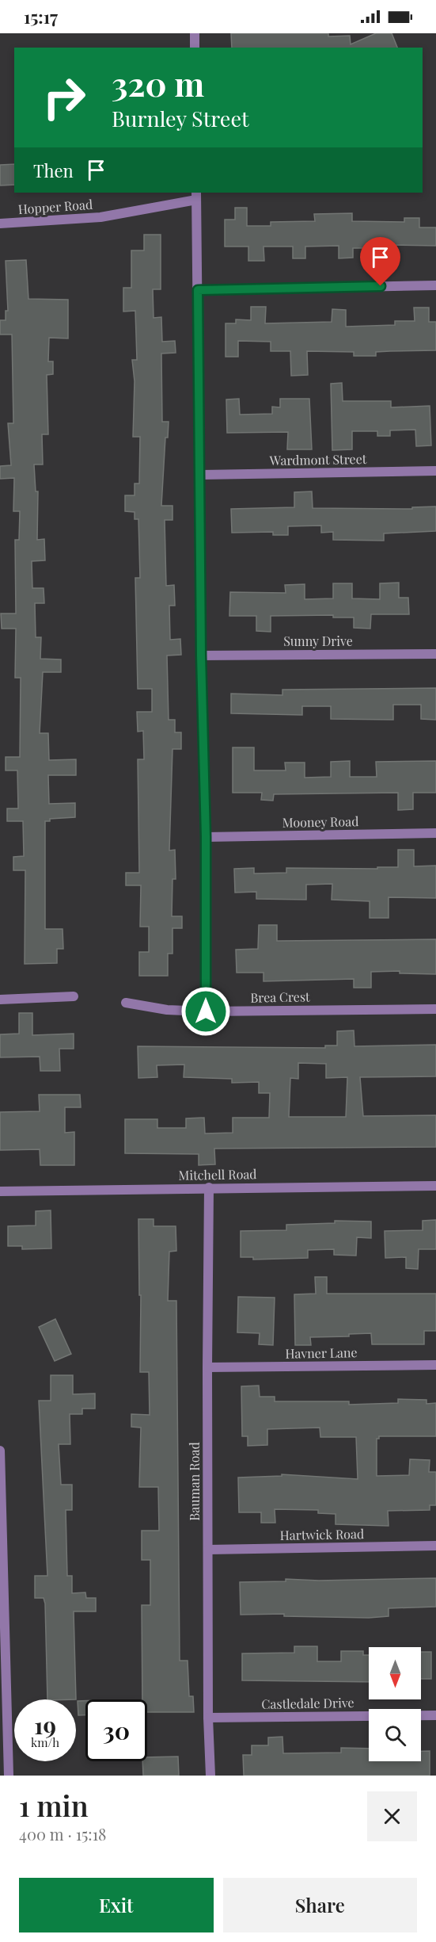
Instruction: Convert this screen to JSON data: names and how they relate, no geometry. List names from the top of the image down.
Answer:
{
  "streets": {
    "street": [
      "Hopper Road",
      "Wardmont Street",
      "Sunny Drive",
      "Mooney Road",
      "Brea Crest",
      "Mitchell Road",
      "Havner Lane",
      "Bauman Road",
      "Hartwick Road",
      "Castledale Drive"
    ]
  },
  "crossings": [
    ["Mitchell Road", "Bauman Road"],
    ["Havner Lane", "Bauman Road"],
    ["Bauman Road", "Hartwick Road"],
    ["Bauman Road", "Castledale Drive"]
  ],
  "north": "bottom",
  "page": {
    "status": "15:17",
    "turn": ["320 m", "Burnley Street"],
    "then": "Then",
    "speed": "19 km/h",
    "limit": "30",
    "heading": ["1 min", "400 m · 15:18"],
    "buttons": ["Exit", "Share"]
  }
}
